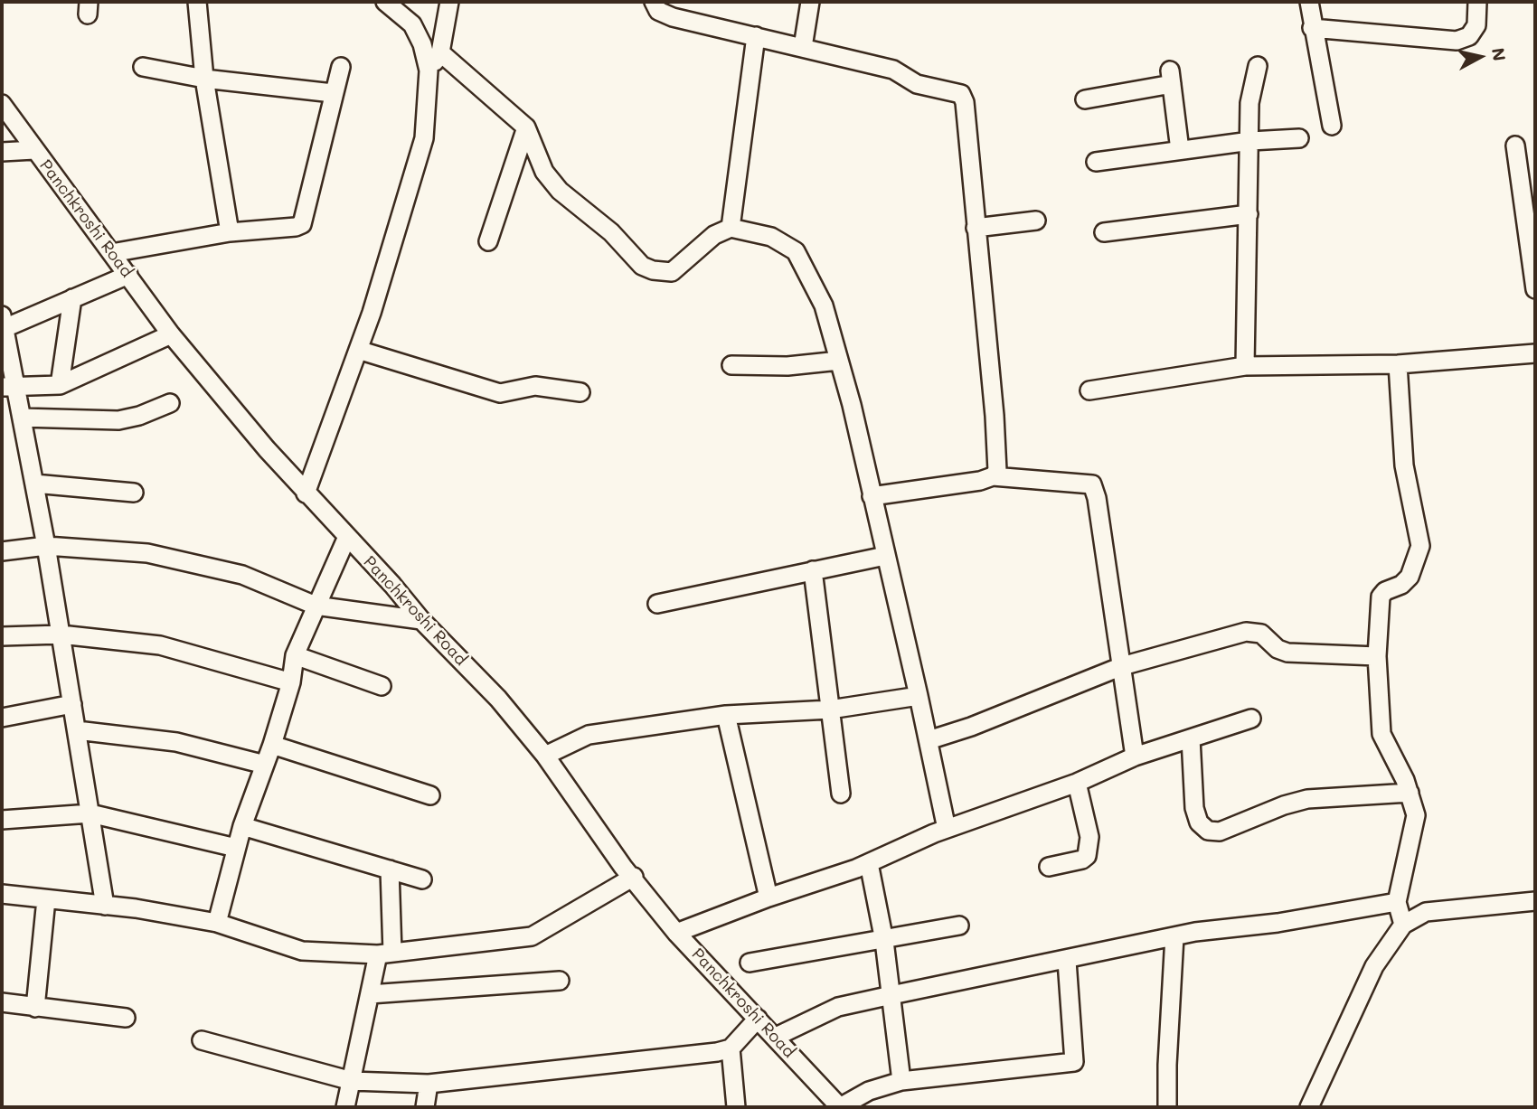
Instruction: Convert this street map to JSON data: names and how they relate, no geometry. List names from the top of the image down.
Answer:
{
  "streets": {
    "street": ["Panchkroshi Road"]
  },
  "north": "right"
}
